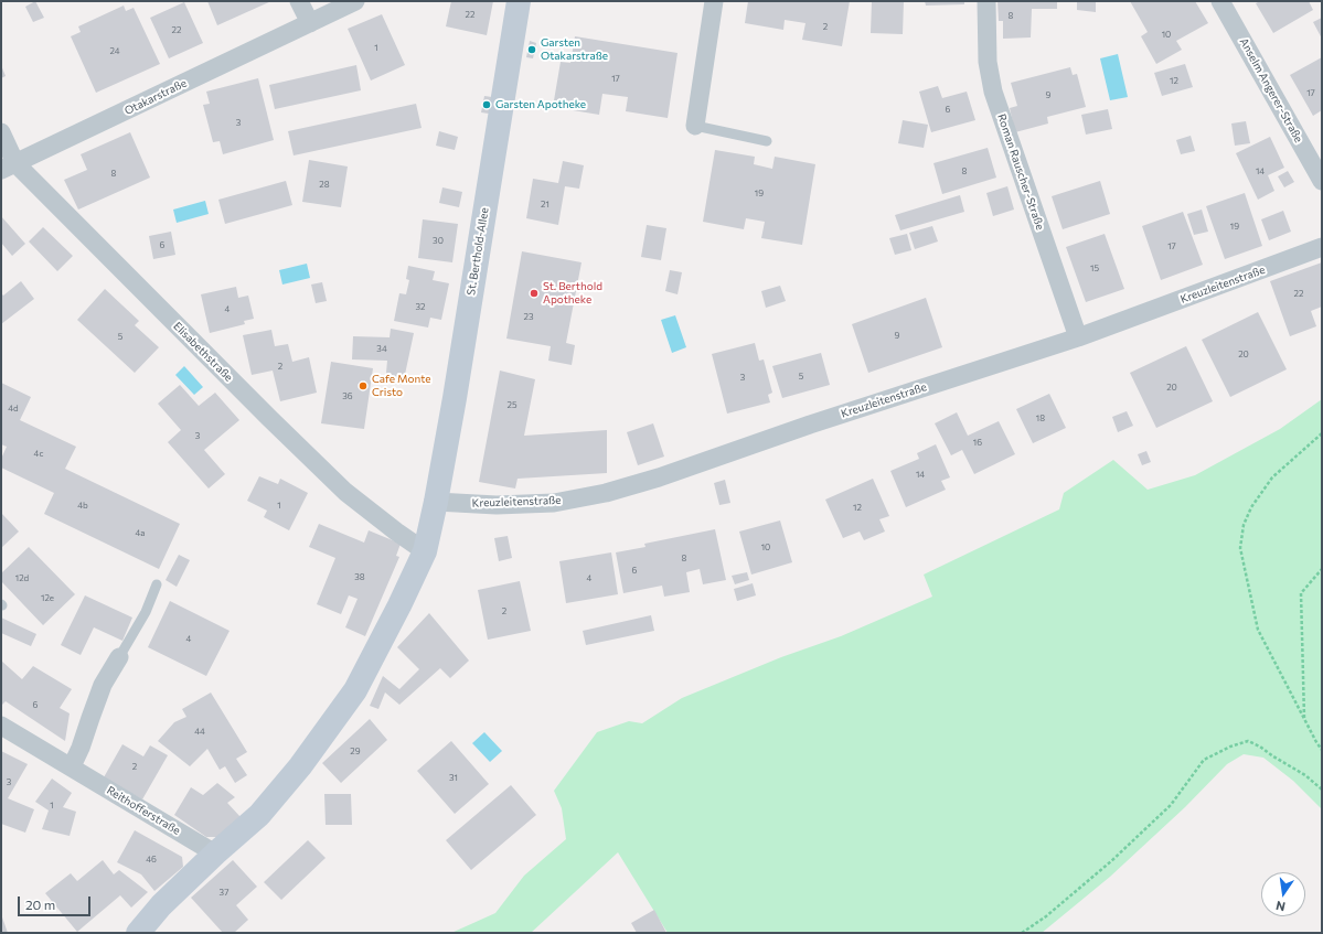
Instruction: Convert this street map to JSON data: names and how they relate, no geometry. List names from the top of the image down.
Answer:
{
  "streets": {
    "street": [
      "Anselm Angerer-Straße",
      "Otakarstraße",
      "Roman Rauscher-Straße",
      "St. Berthold-Allee",
      "Kreuzleitenstraße",
      "Elisabethstraße",
      "Reithofferstraße"
    ]
  },
  "crossings": [
    ["Otakarstraße", "Elisabethstraße"],
    ["Roman Rauscher-Straße", "Kreuzleitenstraße"],
    ["St. Berthold-Allee", "Kreuzleitenstraße"],
    ["St. Berthold-Allee", "Elisabethstraße"],
    ["St. Berthold-Allee", "Reithofferstraße"]
  ],
  "places": [
    "Garsten Otakarstraße",
    "Garsten Apotheke",
    "St. Berthold Apotheke",
    "Cafe Monte Cristo"
  ],
  "house_numbers": [
    "22",
    "8",
    "2",
    "22",
    "10",
    "1",
    "24",
    "17",
    "12",
    "17",
    "9",
    "6",
    "3",
    "8",
    "14",
    "8",
    "28",
    "19",
    "21",
    "19",
    "30",
    "6",
    "17",
    "15",
    "22",
    "32",
    "4",
    "23",
    "9",
    "5",
    "34",
    "20",
    "2",
    "5",
    "3",
    "20",
    "36",
    "25",
    "4d",
    "18",
    "3",
    "16",
    "4c",
    "14",
    "4b",
    "1",
    "12",
    "4a",
    "10",
    "8",
    "6",
    "38",
    "12d",
    "4",
    "12e",
    "2",
    "4",
    "6",
    "44",
    "29",
    "2",
    "31",
    "3",
    "1",
    "46",
    "37"
  ],
  "scale_bar": "20 m",
  "north": "bottom"
}
